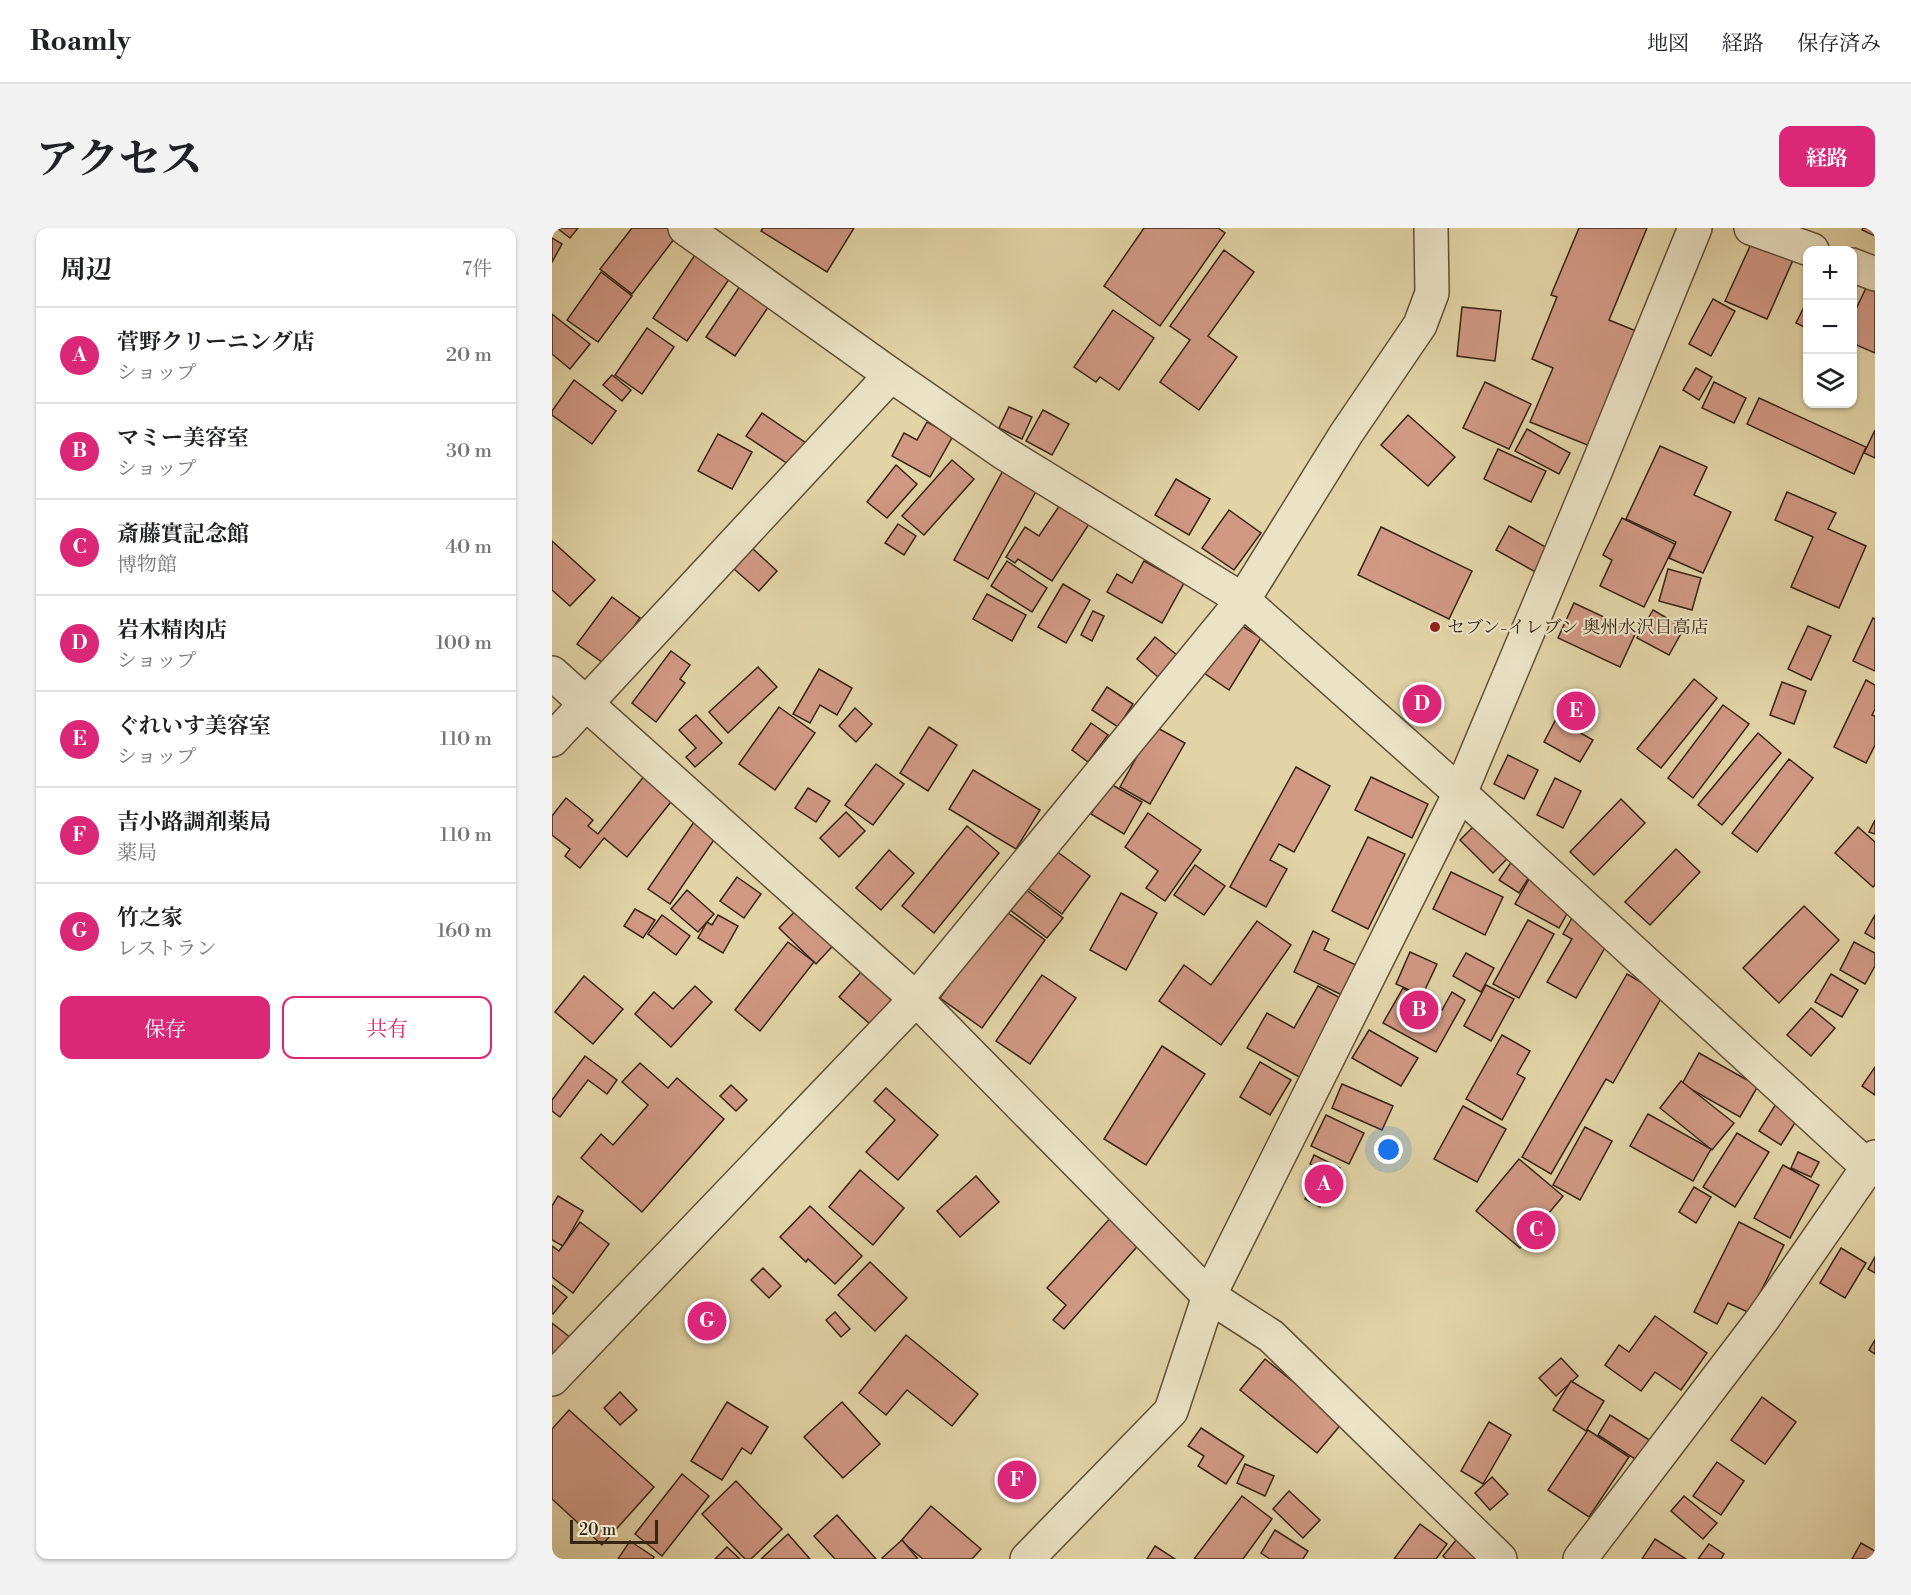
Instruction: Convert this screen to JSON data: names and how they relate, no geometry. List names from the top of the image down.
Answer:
{
  "places": ["セブン-イレブン 奥州水沢日高店"],
  "scale_bar": "20 m",
  "page": {
    "header": "Roamly",
    "nav": ["地図", "経路", "保存済み"],
    "title": "アクセス",
    "buttons": [
      "経路",
      ["保存", "共有"]
    ],
    "heading": ["周辺", "7件"],
    "map_buttons": ["+", "−"],
    "list": [
      {
        "mark": "A",
        "name": "菅野クリーニング店",
        "note": "ショップ",
        "value": "20 m"
      },
      {
        "mark": "B",
        "name": "マミー美容室",
        "note": "ショップ",
        "value": "30 m"
      },
      {
        "mark": "C",
        "name": "斎藤實記念館",
        "note": "博物館",
        "value": "40 m"
      },
      {
        "mark": "D",
        "name": "岩木精肉店",
        "note": "ショップ",
        "value": "100 m"
      },
      {
        "mark": "E",
        "name": "ぐれいす美容室",
        "note": "ショップ",
        "value": "110 m"
      },
      {
        "mark": "F",
        "name": "吉小路調剤薬局",
        "note": "薬局",
        "value": "110 m"
      },
      {
        "mark": "G",
        "name": "竹之家",
        "note": "レストラン",
        "value": "160 m"
      }
    ],
    "pins": [
      "D",
      "E",
      "B",
      "A",
      "C",
      "G",
      "F"
    ],
    "scale": "20 m"
  }
}
